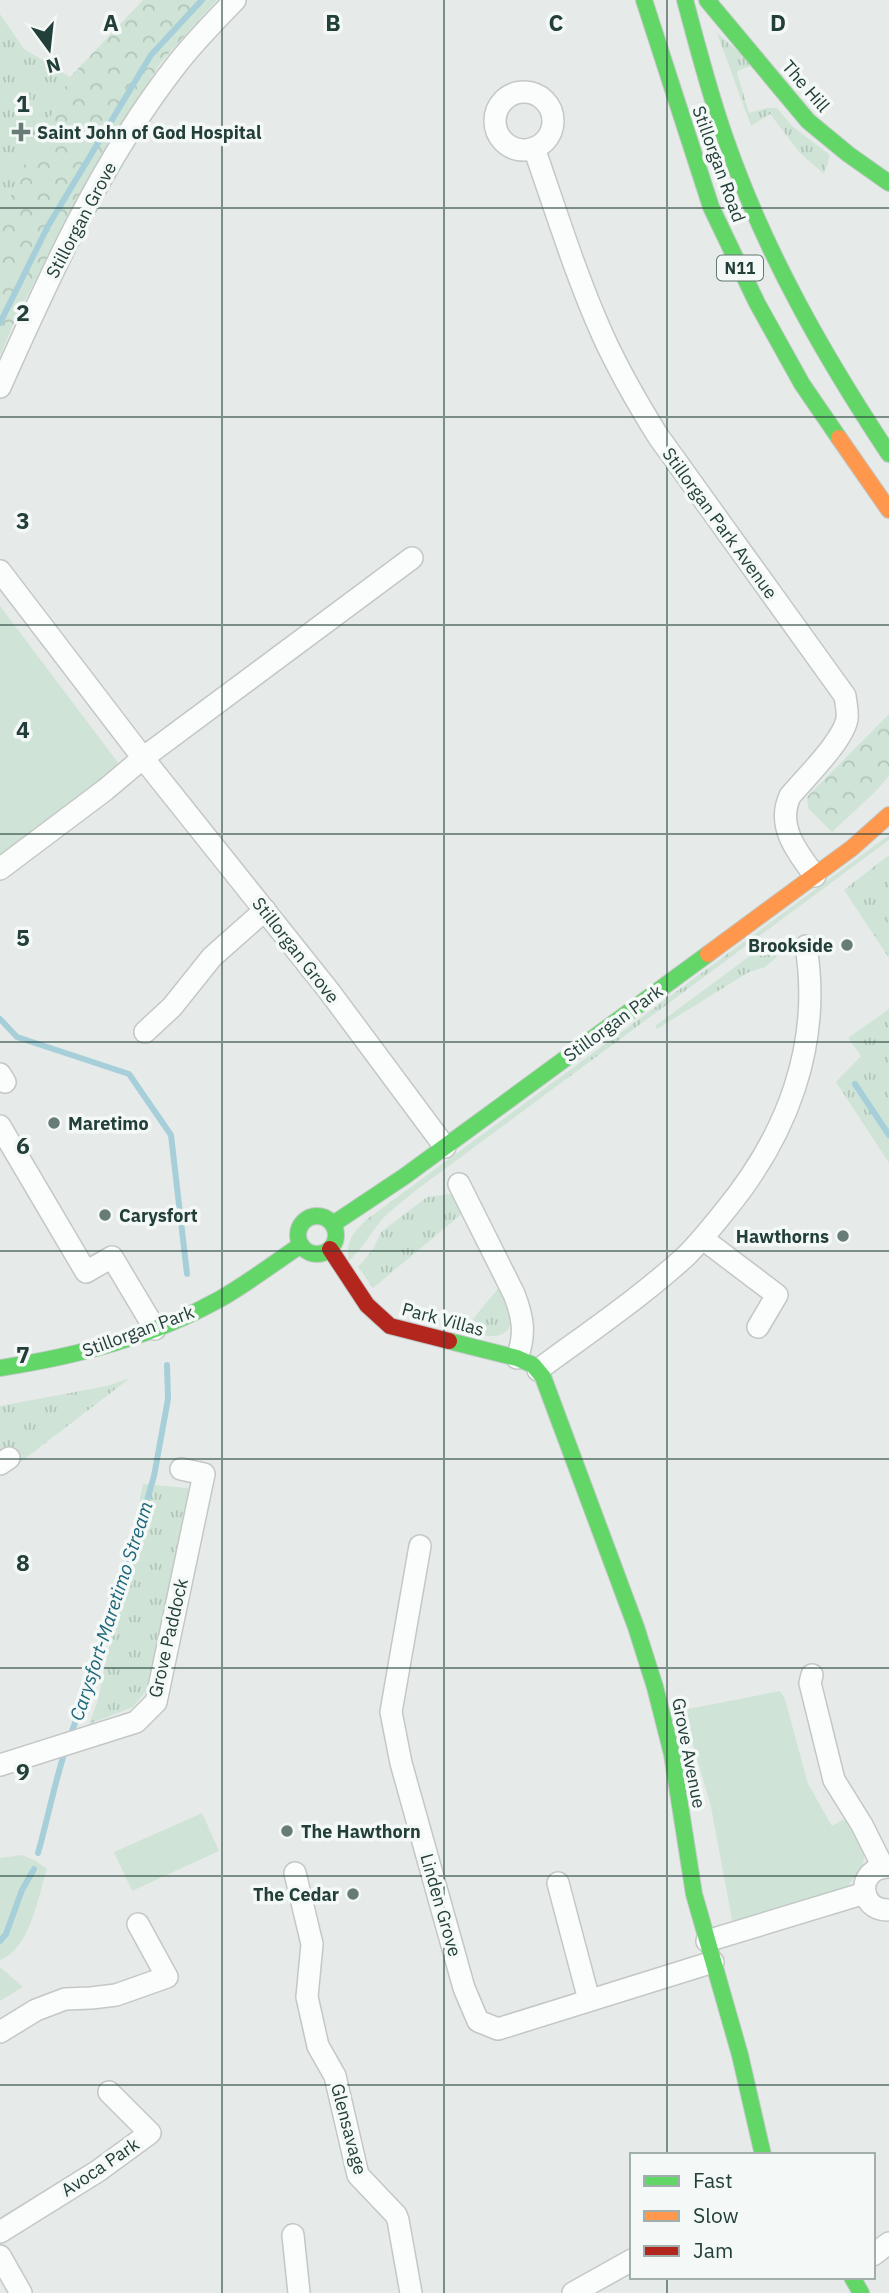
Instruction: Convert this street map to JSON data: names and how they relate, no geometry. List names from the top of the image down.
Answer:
{
  "streets": {
    "main road": [
      "The Hill",
      "Stillorgan Road",
      "N11",
      "Stillorgan Park",
      "Park Villas",
      "Grove Avenue"
    ],
    "street": [
      "Stillorgan Grove",
      "Stillorgan Park Avenue",
      "Grove Paddock",
      "Linden Grove",
      "Glensavage",
      "Avoca Park"
    ]
  },
  "crossings": [
    ["Stillorgan Grove", "Stillorgan Park"],
    ["Stillorgan Park Avenue", "Stillorgan Park"],
    ["Stillorgan Park", "Park Villas"],
    ["Park Villas", "Grove Avenue"],
    ["Grove Avenue", "Linden Grove"]
  ],
  "water": ["Carysfort-Maretimo Stream"],
  "places": {
    "health": ["Saint John of God Hospital"],
    "other": [
      "Brookside",
      "Maretimo",
      "Carysfort",
      "Hawthorns",
      "The Hawthorn",
      "The Cedar"
    ]
  },
  "legend": ["Fast", "Slow", "Jam"],
  "north": "bottom",
  "grid": {
    "columns": [
      "A",
      "B",
      "C",
      "D"
    ],
    "rows": [
      "1",
      "2",
      "3",
      "4",
      "5",
      "6",
      "7",
      "8",
      "9"
    ]
  }
}
